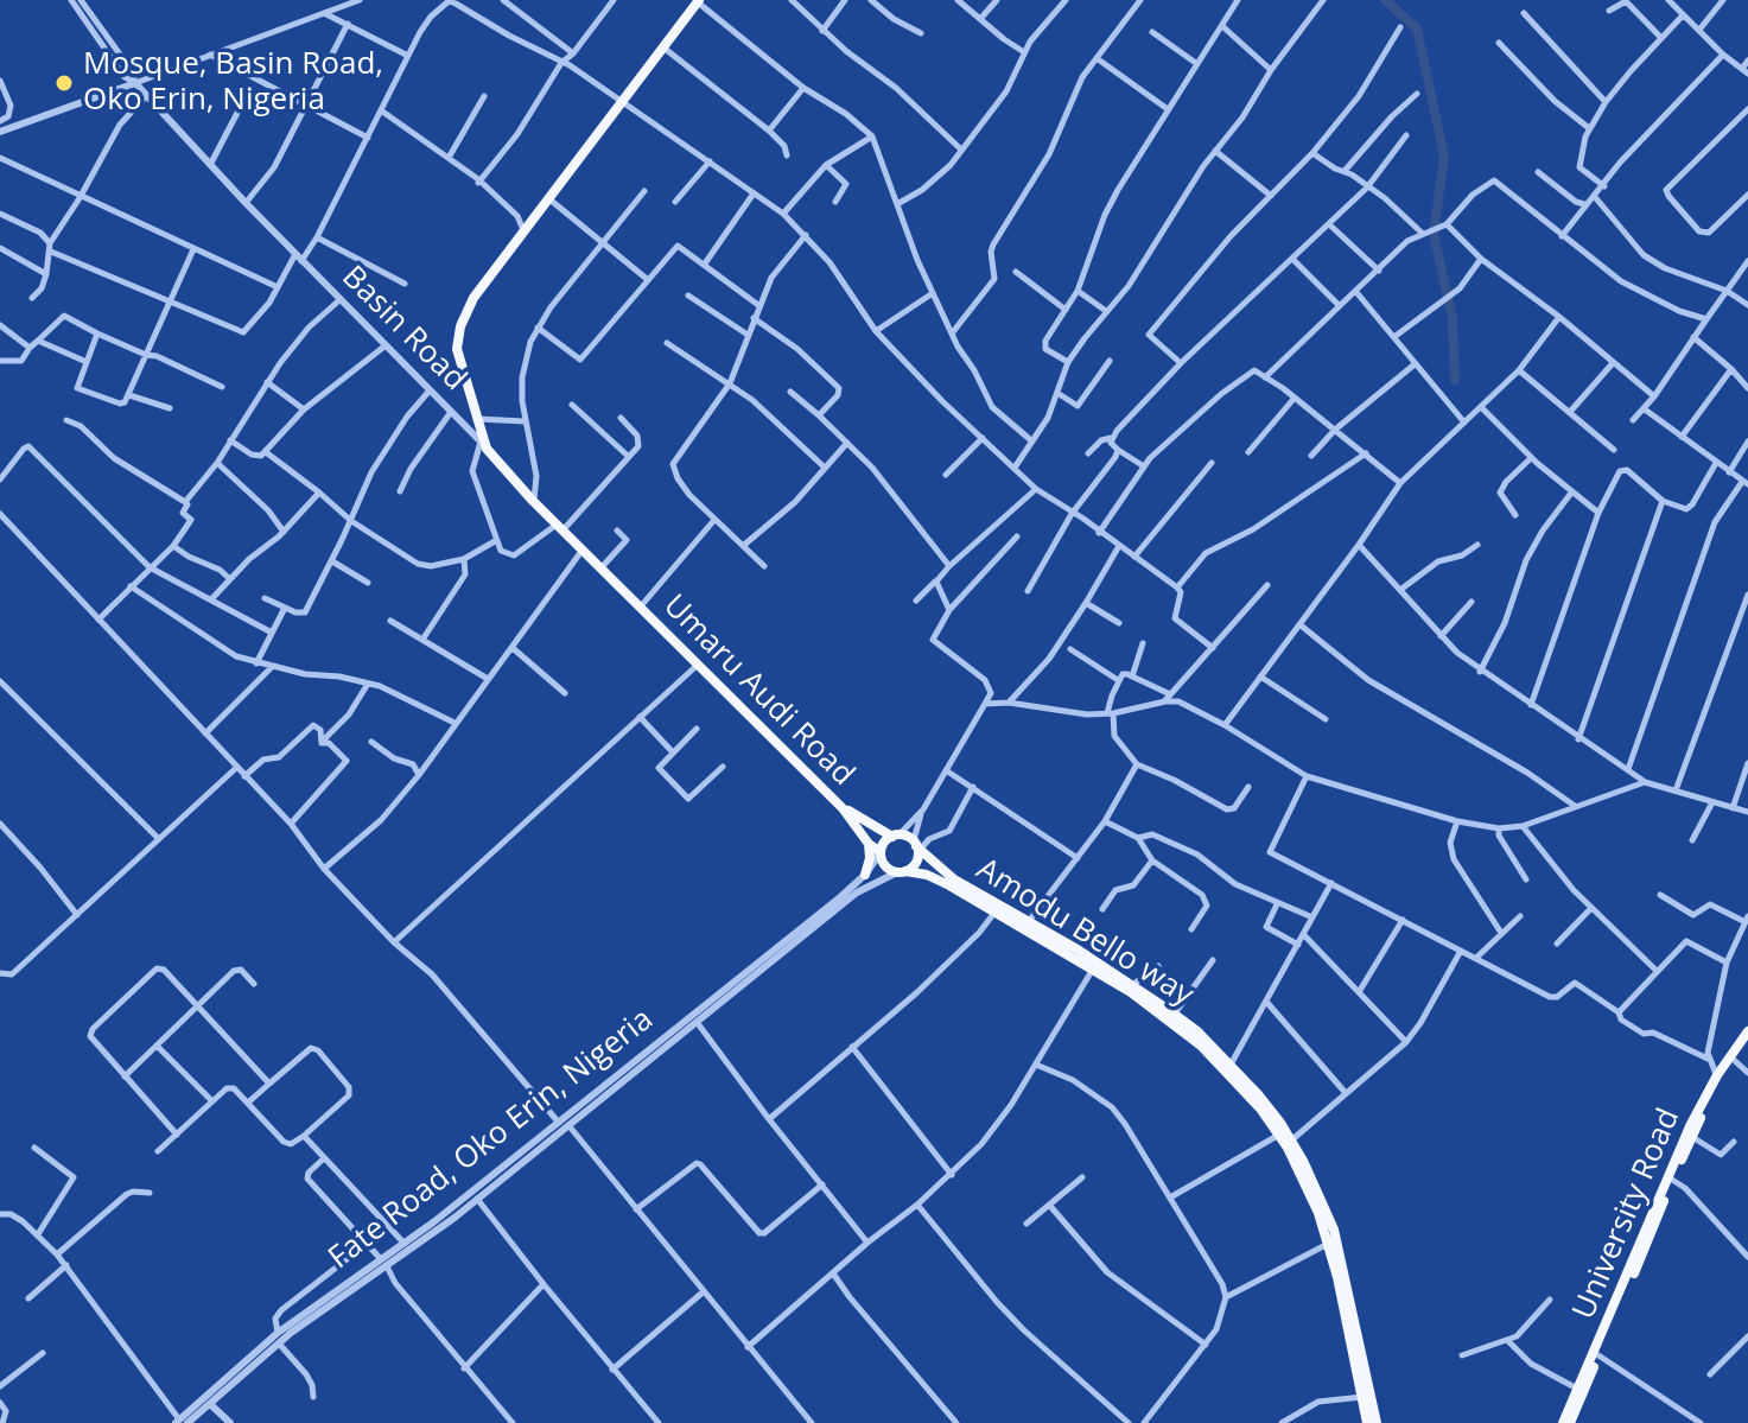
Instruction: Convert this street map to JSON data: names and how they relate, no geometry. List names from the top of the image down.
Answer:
{
  "streets": {
    "main road": [
      "Basin Road",
      "Umaru Audi Road",
      "Amodu Bello way",
      "University Road"
    ],
    "street": ["Fate Road, Oko Erin, Nigeria"]
  },
  "crossings": [
    ["Basin Road", "Umaru Audi Road"]
  ],
  "places": ["Mosque, Basin Road, Oko Erin, Nigeria"]
}
